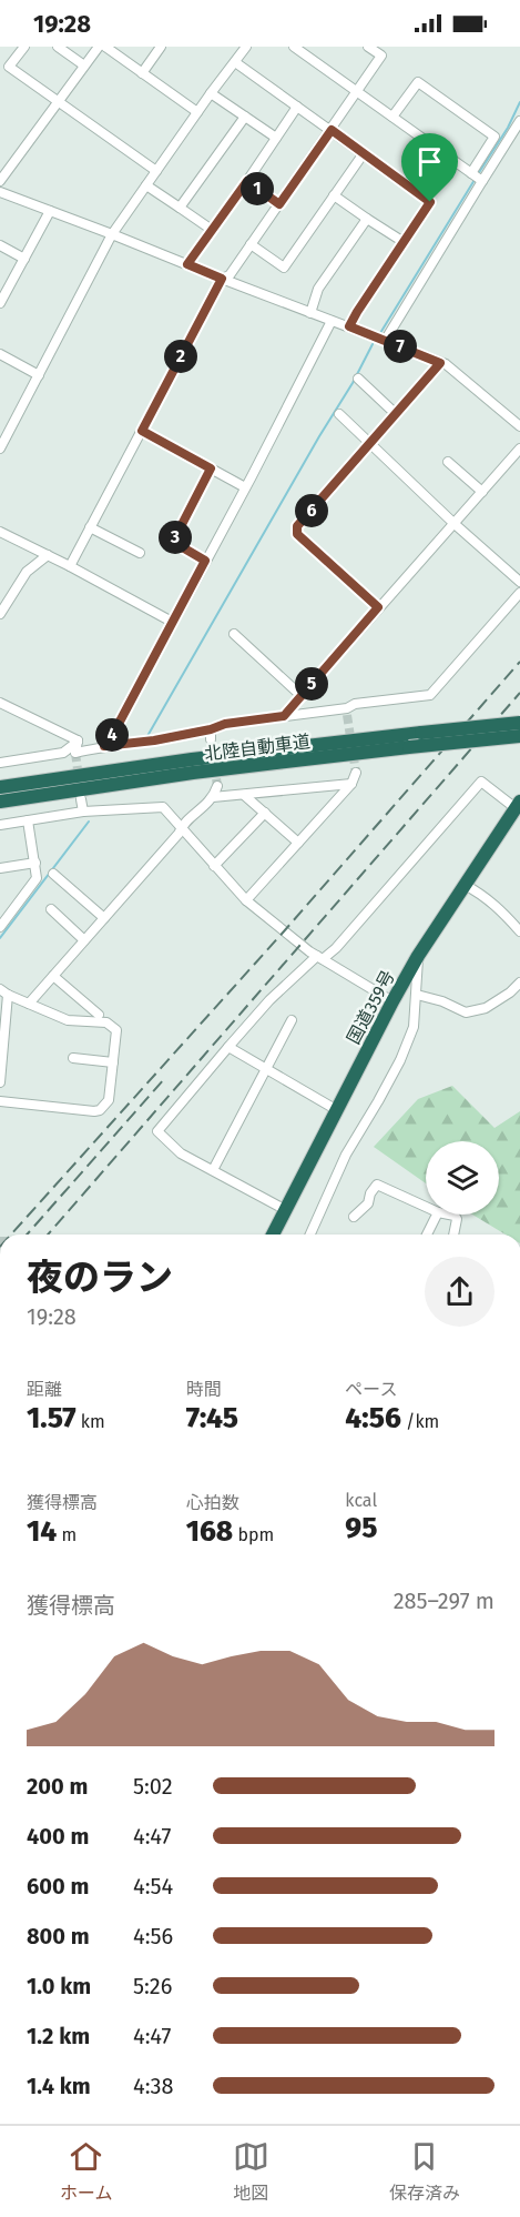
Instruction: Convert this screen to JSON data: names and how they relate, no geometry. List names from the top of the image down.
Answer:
{
  "streets": {
    "highway": ["北陸自動車道", "国道359号"]
  },
  "page": {
    "status": "19:28",
    "pins": [
      "1",
      "7",
      "2",
      "6",
      "3",
      "5",
      "4"
    ],
    "heading": ["夜のラン", "19:28"],
    "stats": [
      ["距離", "1.57 km"],
      ["時間", "7:45"],
      ["ペース", "4:56 /km"],
      ["獲得標高", "14 m"],
      ["心拍数", "168 bpm"],
      ["kcal", "95"]
    ],
    "chart": ["獲得標高", "285–297 m"],
    "list": [
      {
        "name": "200 m",
        "note": "5:02"
      },
      {
        "name": "400 m",
        "note": "4:47"
      },
      {
        "name": "600 m",
        "note": "4:54"
      },
      {
        "name": "800 m",
        "note": "4:56"
      },
      {
        "name": "1.0 km",
        "note": "5:26"
      },
      {
        "name": "1.2 km",
        "note": "4:47"
      },
      {
        "name": "1.4 km",
        "note": "4:38"
      }
    ],
    "tabs": ["ホーム", "地図", "保存済み"]
  }
}
